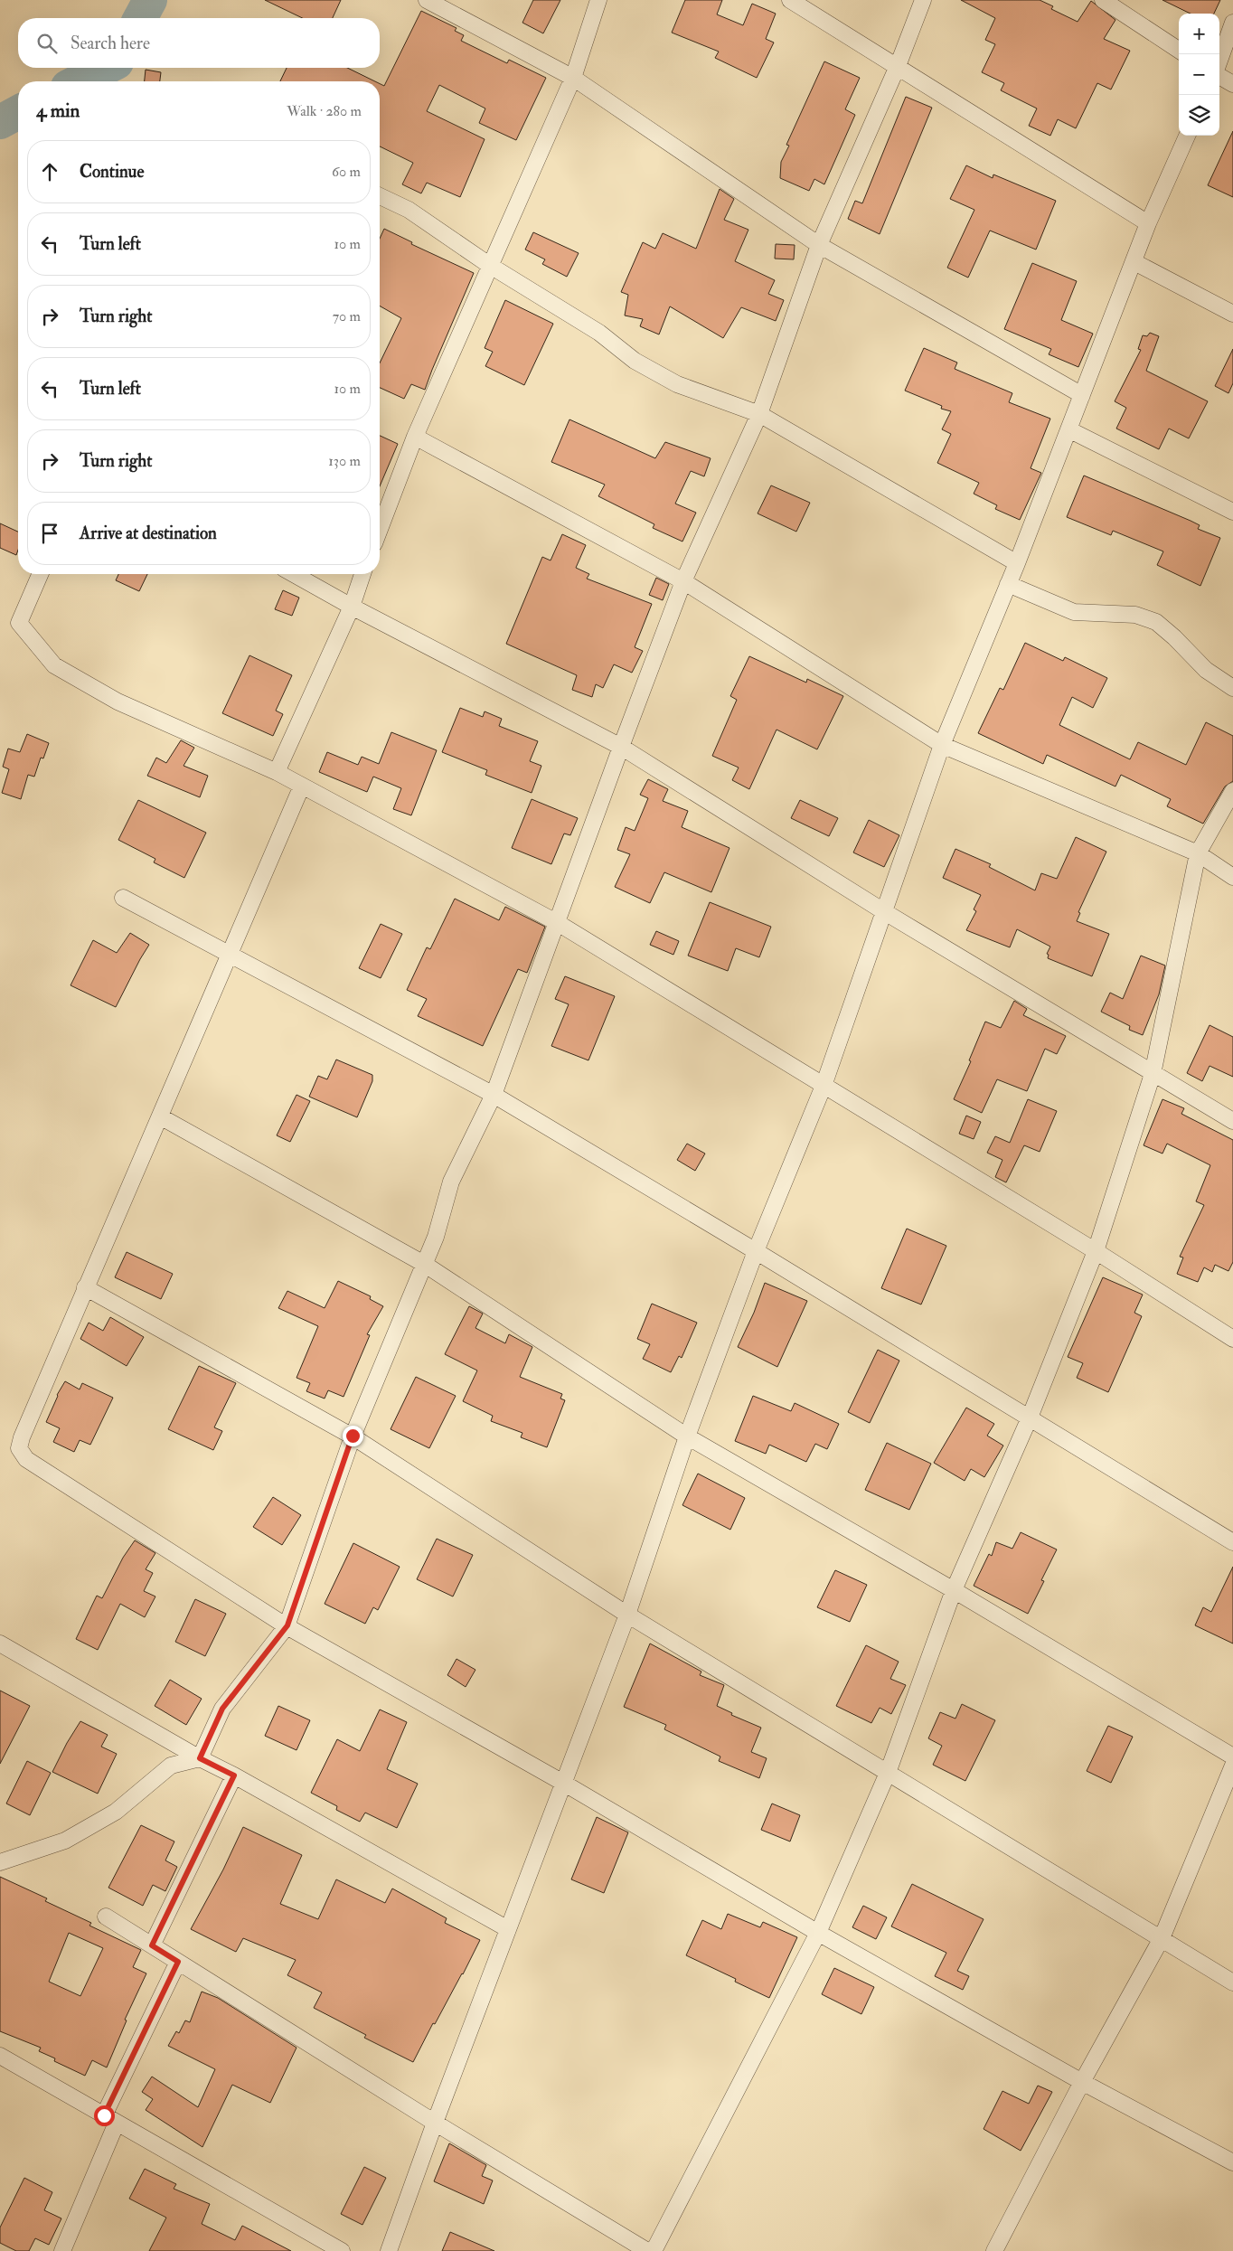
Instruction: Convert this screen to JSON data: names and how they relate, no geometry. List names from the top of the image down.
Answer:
{
  "page": {
    "map_buttons": ["+", "−"],
    "search": "Search here",
    "heading": ["4 min", "Walk · 280 m"],
    "list": [
      ["Continue", "60 m"],
      ["Turn left", "10 m"],
      ["Turn right", "70 m"],
      ["Turn left", "10 m"],
      ["Turn right", "130 m"],
      "Arrive at destination"
    ]
  }
}
